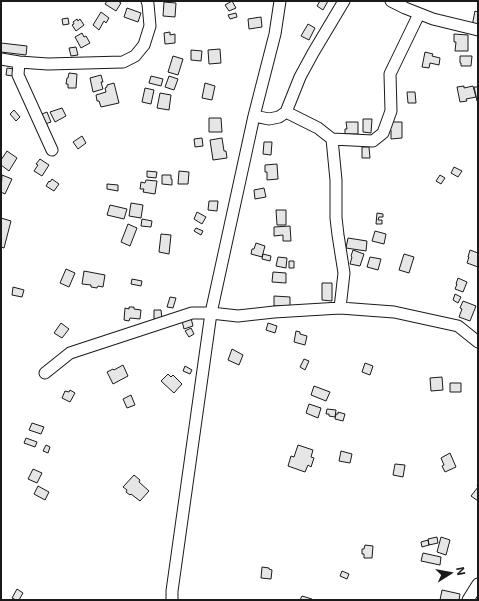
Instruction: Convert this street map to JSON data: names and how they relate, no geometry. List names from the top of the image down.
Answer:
{
  "north": "right"
}
